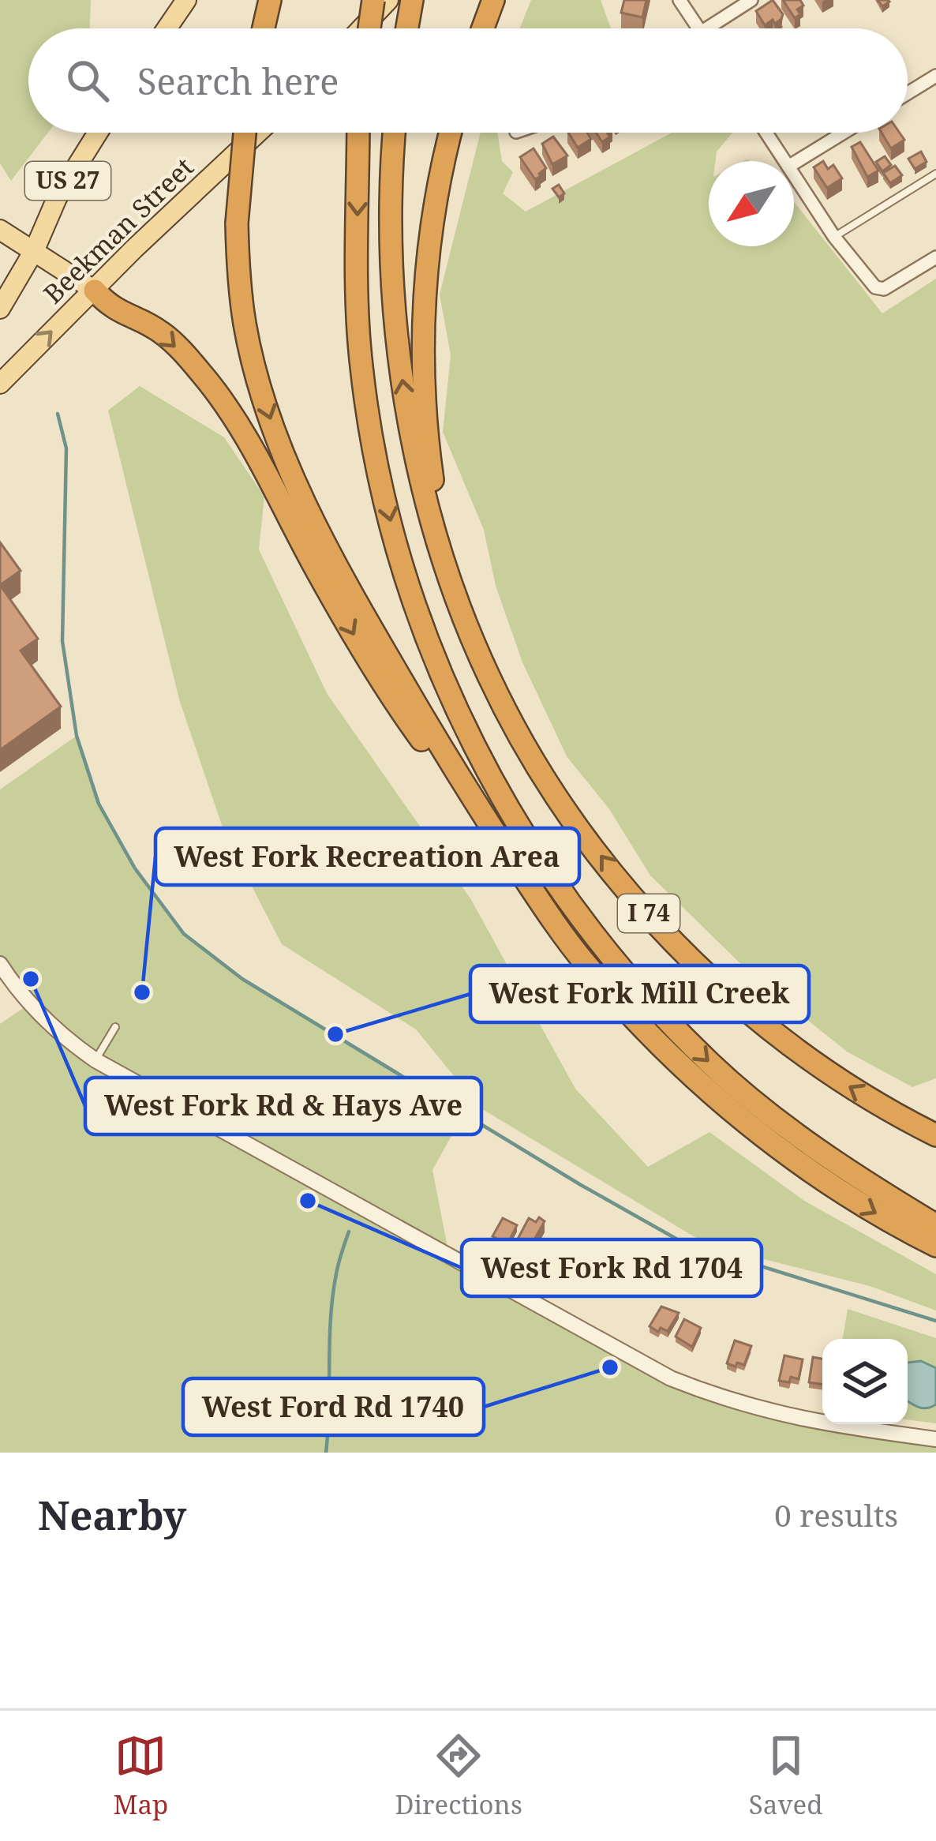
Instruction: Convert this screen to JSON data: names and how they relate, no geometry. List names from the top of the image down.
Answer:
{
  "streets": {
    "highway": ["I 74"],
    "main road": ["US 27", "Beekman Street"]
  },
  "places": [
    "West Fork Rd & Hays Ave",
    "West Fork Recreation Area",
    "West Fork Mill Creek",
    "West Fork Rd 1704",
    "West Ford Rd 1740"
  ],
  "north": "bottom left",
  "page": {
    "search": "Search here",
    "heading": ["Nearby", "0 results"],
    "nav": ["Map", "Directions", "Saved"]
  }
}
